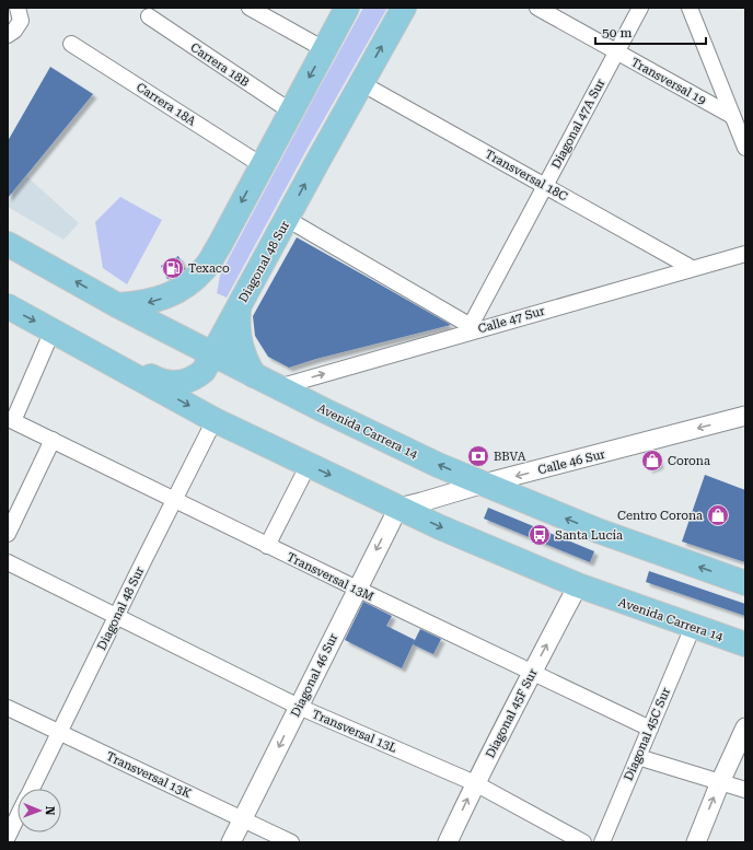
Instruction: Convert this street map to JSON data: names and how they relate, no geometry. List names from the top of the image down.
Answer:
{
  "streets": {
    "main road": ["Diagonal 48 Sur", "Avenida Carrera 14"],
    "street": [
      "Carrera 18B",
      "Transversal 19",
      "Carrera 18A",
      "Diagonal 47A Sur",
      "Transversal 18C",
      "Calle 47 Sur",
      "Calle 46 Sur",
      "Transversal 13M",
      "Diagonal 46 Sur",
      "Diagonal 45F Sur",
      "Transversal 13L",
      "Diagonal 45C Sur",
      "Transversal 13K"
    ]
  },
  "crossings": [
    ["Transversal 19", "Diagonal 47A Sur"],
    ["Diagonal 47A Sur", "Transversal 18C"],
    ["Diagonal 47A Sur", "Calle 47 Sur"],
    ["Transversal 18C", "Diagonal 48 Sur"],
    ["Transversal 18C", "Calle 47 Sur"],
    ["Diagonal 48 Sur", "Avenida Carrera 14"],
    ["Diagonal 48 Sur", "Transversal 13M"],
    ["Diagonal 48 Sur", "Transversal 13L"],
    ["Diagonal 48 Sur", "Transversal 13K"],
    ["Calle 47 Sur", "Avenida Carrera 14"],
    ["Avenida Carrera 14", "Calle 46 Sur"],
    ["Avenida Carrera 14", "Transversal 13M"],
    ["Avenida Carrera 14", "Diagonal 46 Sur"],
    ["Avenida Carrera 14", "Diagonal 45F Sur"],
    ["Avenida Carrera 14", "Diagonal 45C Sur"],
    ["Calle 46 Sur", "Diagonal 46 Sur"],
    ["Transversal 13M", "Diagonal 46 Sur"],
    ["Transversal 13M", "Diagonal 45F Sur"],
    ["Transversal 13M", "Diagonal 45C Sur"],
    ["Diagonal 46 Sur", "Transversal 13L"],
    ["Diagonal 46 Sur", "Transversal 13K"],
    ["Diagonal 45F Sur", "Transversal 13L"]
  ],
  "one_way": ["Calle 47 Sur", "Calle 46 Sur", "Diagonal 45F Sur"],
  "places": {
    "fuel station": ["Texaco"],
    "bank": ["BBVA"],
    "shop": ["Corona", "Centro Corona"],
    "bus stop": ["Santa Lucía"]
  },
  "scale_bar": "50 m",
  "north": "right"
}
